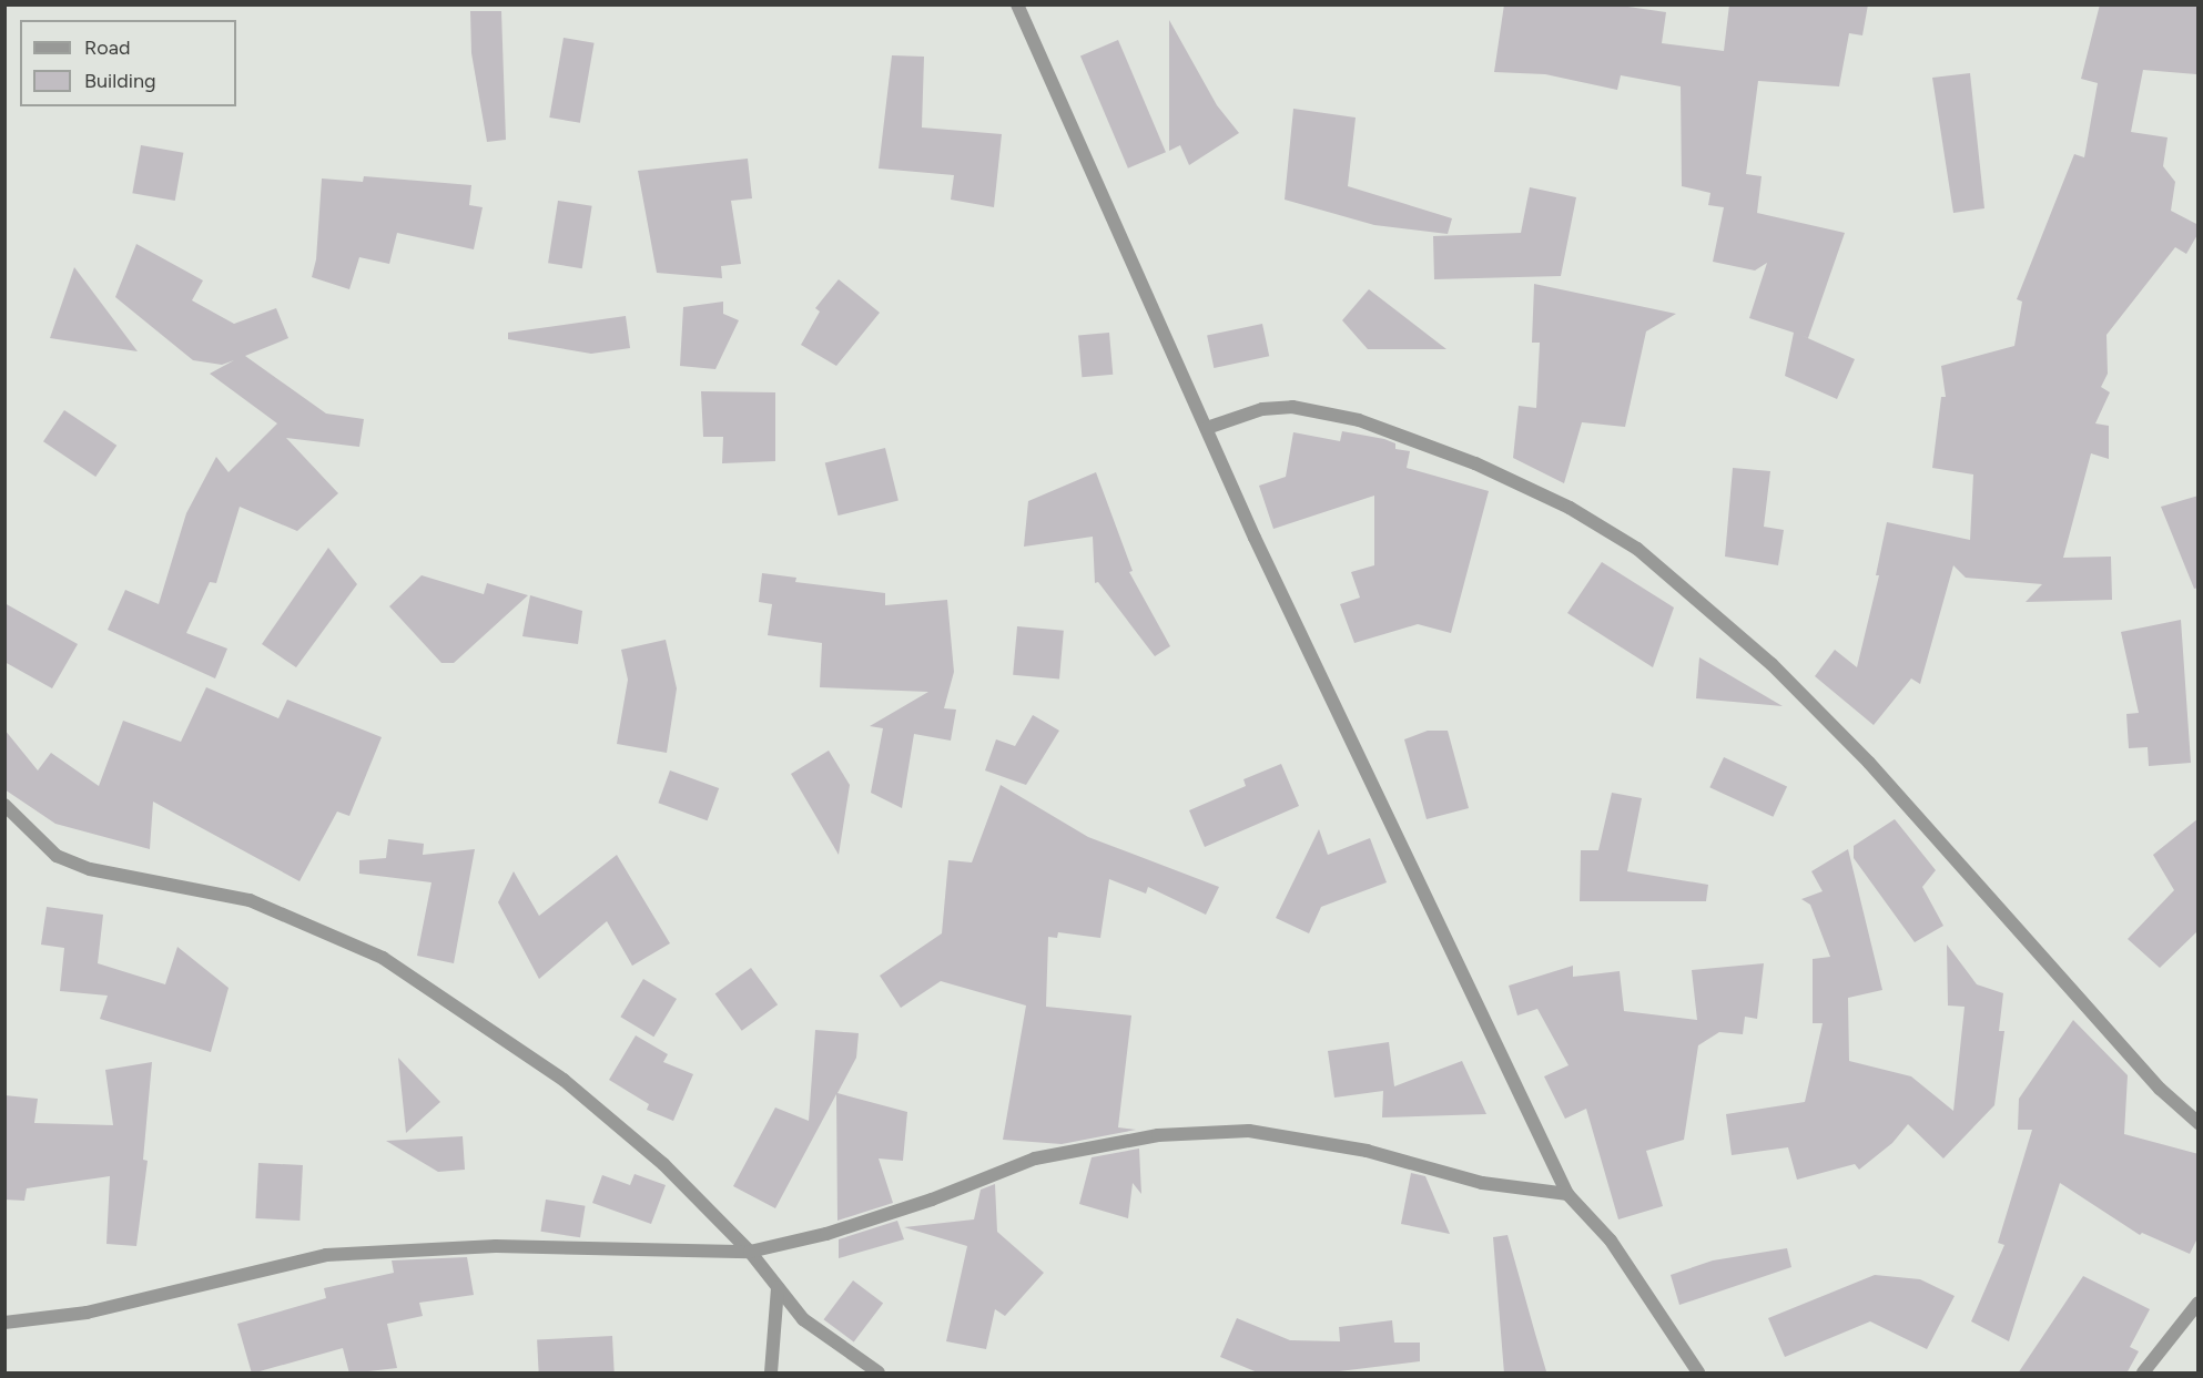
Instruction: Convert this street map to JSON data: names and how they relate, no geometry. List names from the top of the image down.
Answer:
{
  "legend": ["Road", "Building"]
}
